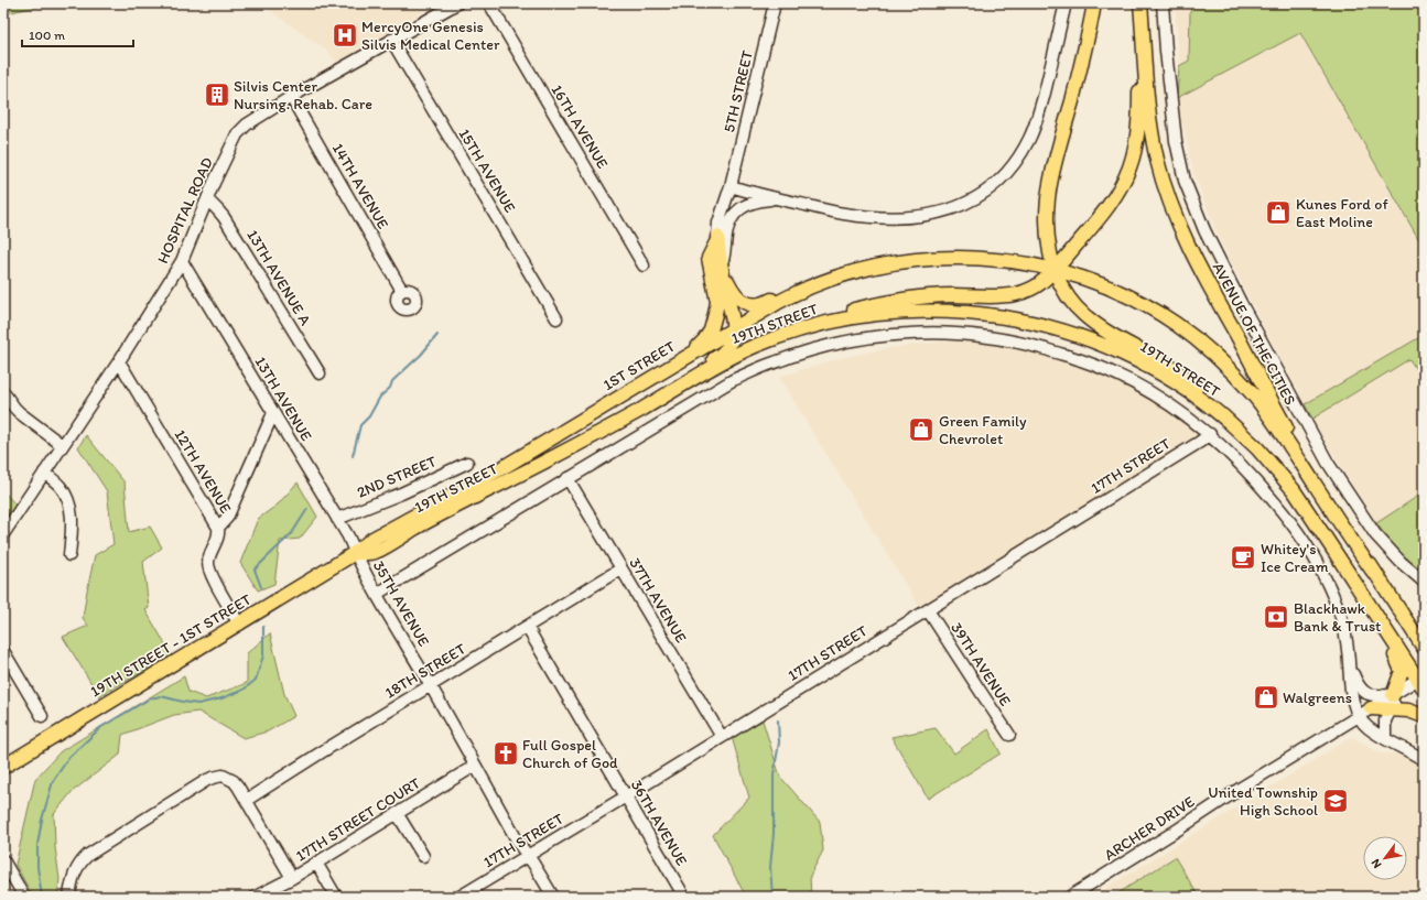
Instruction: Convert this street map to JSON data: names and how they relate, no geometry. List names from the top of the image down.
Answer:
{
  "streets": {
    "main road": [
      "19TH STREET",
      "AVENUE OF THE CITIES",
      "1ST STREET",
      "19TH STREET - 1ST STREET"
    ],
    "street": [
      "5TH STREET",
      "16TH AVENUE",
      "15TH AVENUE",
      "14TH AVENUE",
      "HOSPITAL ROAD",
      "13TH AVENUE A",
      "13TH AVENUE",
      "17TH STREET",
      "12TH AVENUE",
      "2ND STREET",
      "37TH AVENUE",
      "35TH AVENUE",
      "39TH AVENUE",
      "18TH STREET",
      "17TH STREET COURT",
      "36TH AVENUE",
      "ARCHER DRIVE"
    ]
  },
  "crossings": [
    ["15TH AVENUE", "HOSPITAL ROAD"],
    ["14TH AVENUE", "HOSPITAL ROAD"],
    ["HOSPITAL ROAD", "13TH AVENUE A"],
    ["HOSPITAL ROAD", "13TH AVENUE"],
    ["HOSPITAL ROAD", "12TH AVENUE"],
    ["19TH STREET", "AVENUE OF THE CITIES"],
    ["19TH STREET", "1ST STREET"],
    ["19TH STREET", "13TH AVENUE"],
    ["19TH STREET", "35TH AVENUE"],
    ["19TH STREET", "19TH STREET - 1ST STREET"],
    ["1ST STREET", "13TH AVENUE"],
    ["1ST STREET", "35TH AVENUE"],
    ["1ST STREET", "19TH STREET - 1ST STREET"],
    ["13TH AVENUE", "2ND STREET"],
    ["13TH AVENUE", "35TH AVENUE"],
    ["13TH AVENUE", "19TH STREET - 1ST STREET"],
    ["17TH STREET", "37TH AVENUE"],
    ["17TH STREET", "35TH AVENUE"],
    ["17TH STREET", "39TH AVENUE"],
    ["17TH STREET", "36TH AVENUE"],
    ["12TH AVENUE", "19TH STREET - 1ST STREET"],
    ["37TH AVENUE", "18TH STREET"],
    ["35TH AVENUE", "19TH STREET - 1ST STREET"],
    ["35TH AVENUE", "18TH STREET"],
    ["35TH AVENUE", "17TH STREET COURT"],
    ["18TH STREET", "36TH AVENUE"]
  ],
  "places": {
    "hospital": ["MercyOne Genesis Silvis Medical Center"],
    "building": ["Silvis Center Nursing. Rehab. Care"],
    "shop": ["Kunes Ford of East Moline", "Green Family Chevrolet", "Walgreens"],
    "cafe": ["Whitey's Ice Cream"],
    "bank": ["Blackhawk Bank & Trust"],
    "church": ["Full Gospel Church of God"],
    "school or university": ["United Township High School"]
  },
  "scale_bar": "100 m",
  "north": "bottom left"
}
